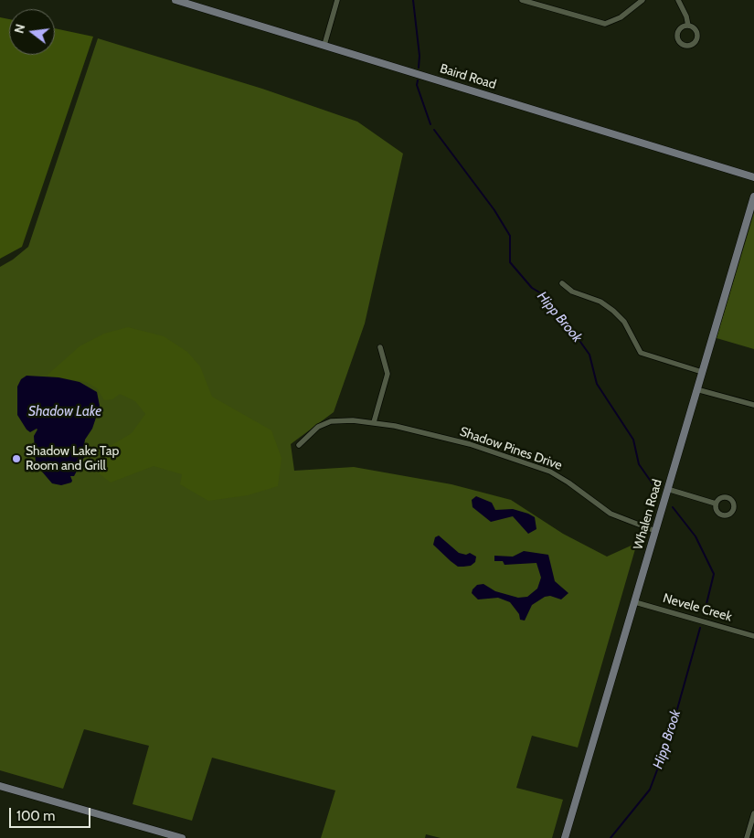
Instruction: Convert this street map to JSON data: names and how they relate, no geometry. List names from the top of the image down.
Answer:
{
  "streets": {
    "street": [
      "Baird Road",
      "Shadow Pines Drive",
      "Whalen Road",
      "Nevele Creek"
    ]
  },
  "crossings": [
    ["Shadow Pines Drive", "Whalen Road"],
    ["Whalen Road", "Nevele Creek"]
  ],
  "water": ["Hipp Brook", "Shadow Lake"],
  "places": ["Shadow Lake Tap Room and Grill"],
  "scale_bar": "100 m",
  "north": "left"
}
